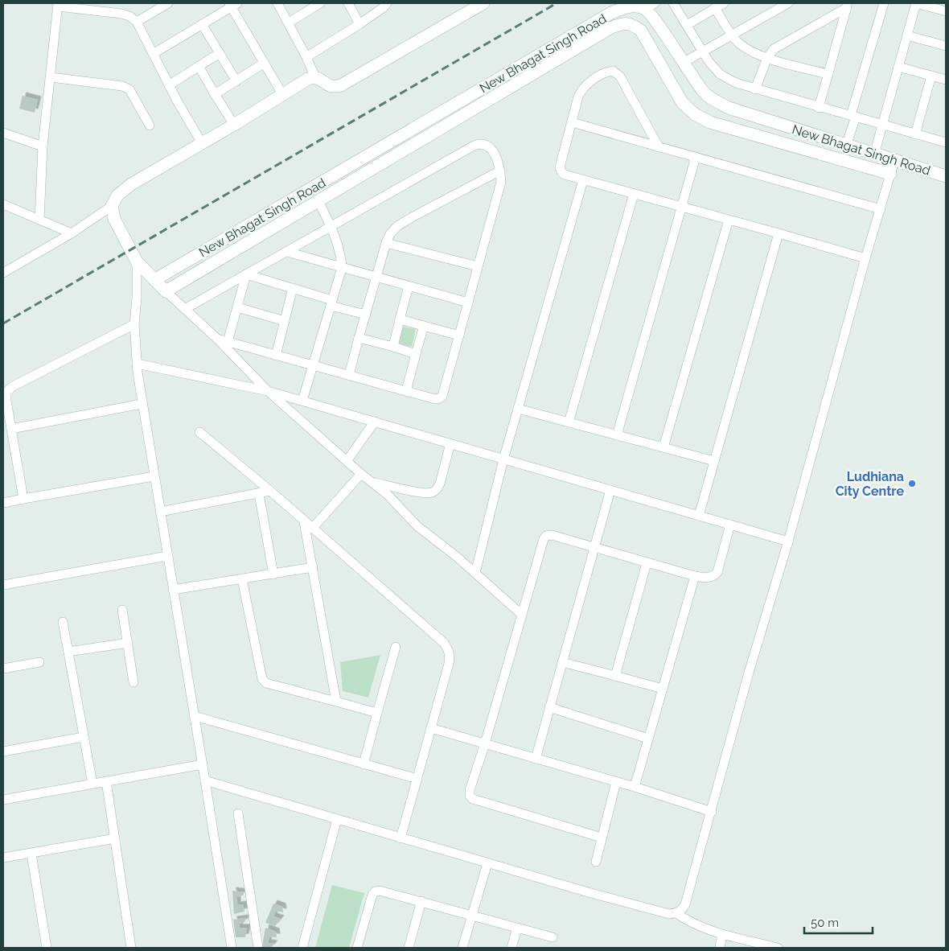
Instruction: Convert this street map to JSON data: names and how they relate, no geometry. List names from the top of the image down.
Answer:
{
  "streets": {
    "street": ["New Bhagat Singh Road"]
  },
  "places": ["Ludhiana City Centre"],
  "scale_bar": "50 m"
}
